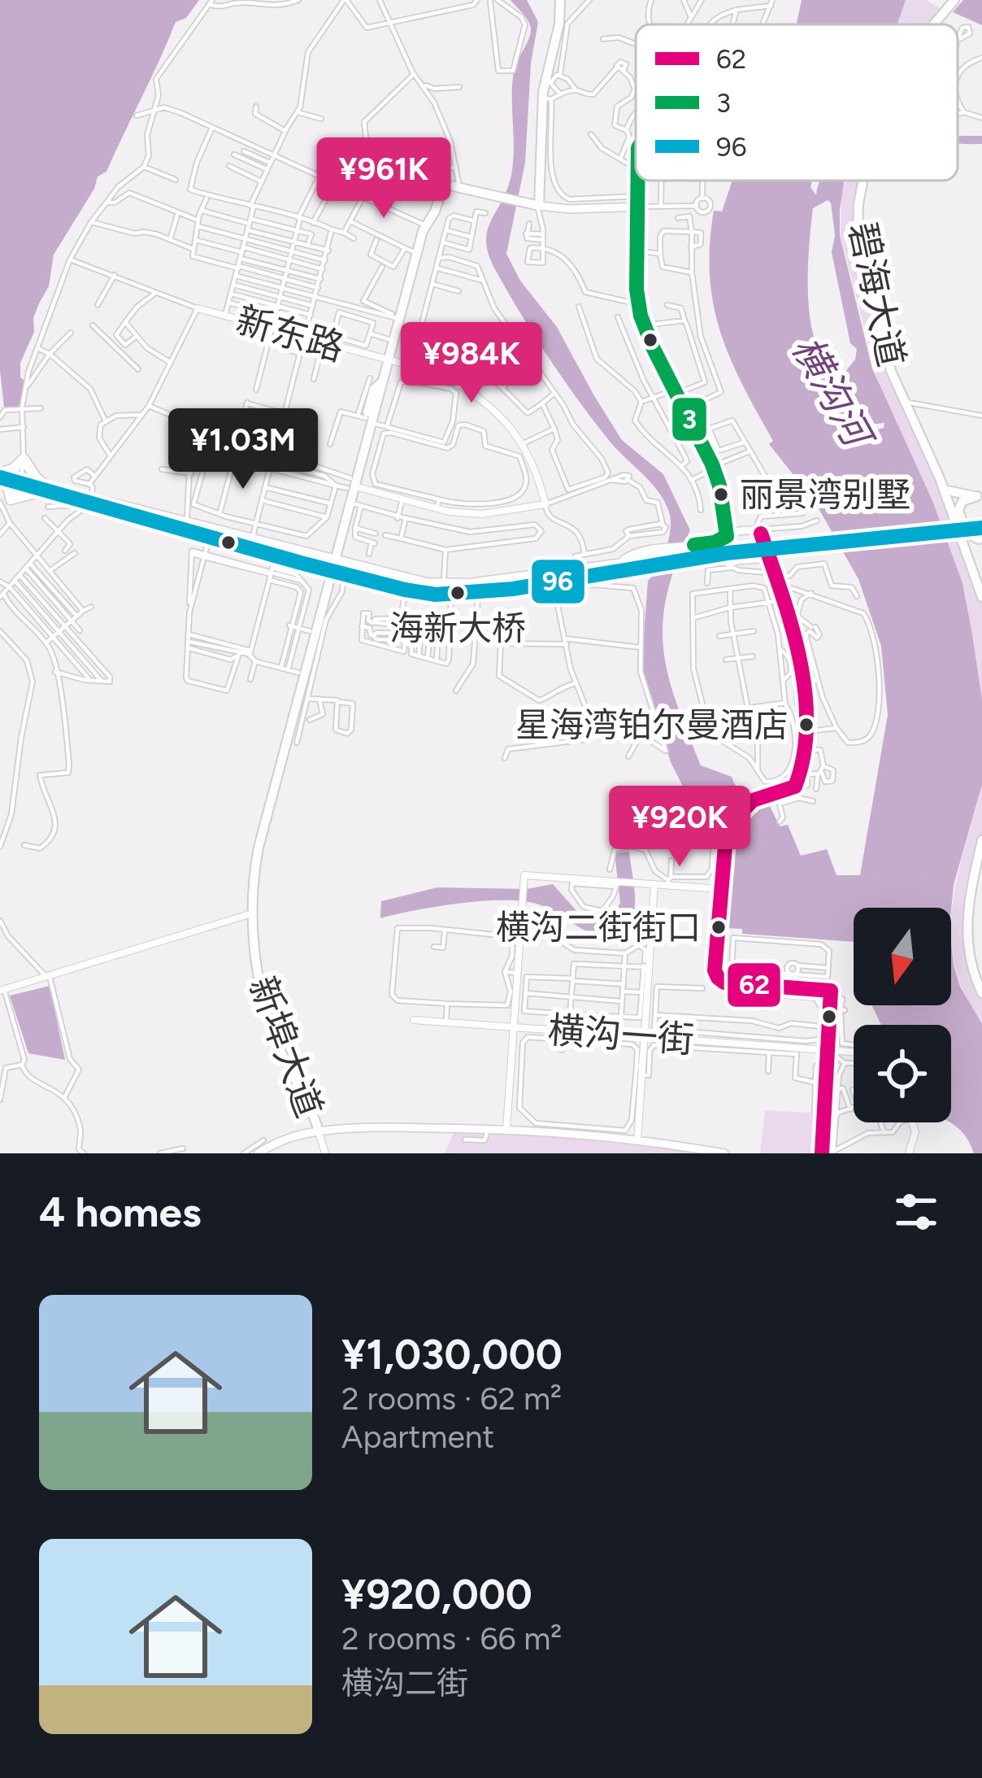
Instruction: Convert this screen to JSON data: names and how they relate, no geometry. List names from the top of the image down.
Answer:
{
  "streets": {
    "main road": ["碧海大道", "新埠大道"],
    "street": ["新东路", "横沟一街"]
  },
  "crossings": [
    ["新东路", "新埠大道"]
  ],
  "water": ["横沟河"],
  "places": [
    "丽景湾别墅",
    "海新大桥",
    "星海湾铂尔曼酒店",
    "横沟二街街口"
  ],
  "lines": ["transit line 3", "transit line 96", "transit line 62"],
  "legend": ["62", "3", "96"],
  "north": "bottom",
  "page": {
    "price": [
      "¥961K",
      "¥984K",
      "¥1.03M",
      "¥920K"
    ],
    "heading": "4 homes",
    "list": [
      {
        "name": "¥1,030,000",
        "note": "2 rooms · 62 m² · Apartment"
      },
      {
        "name": "¥920,000",
        "note": "2 rooms · 66 m² · 横沟二街"
      }
    ]
  }
}
